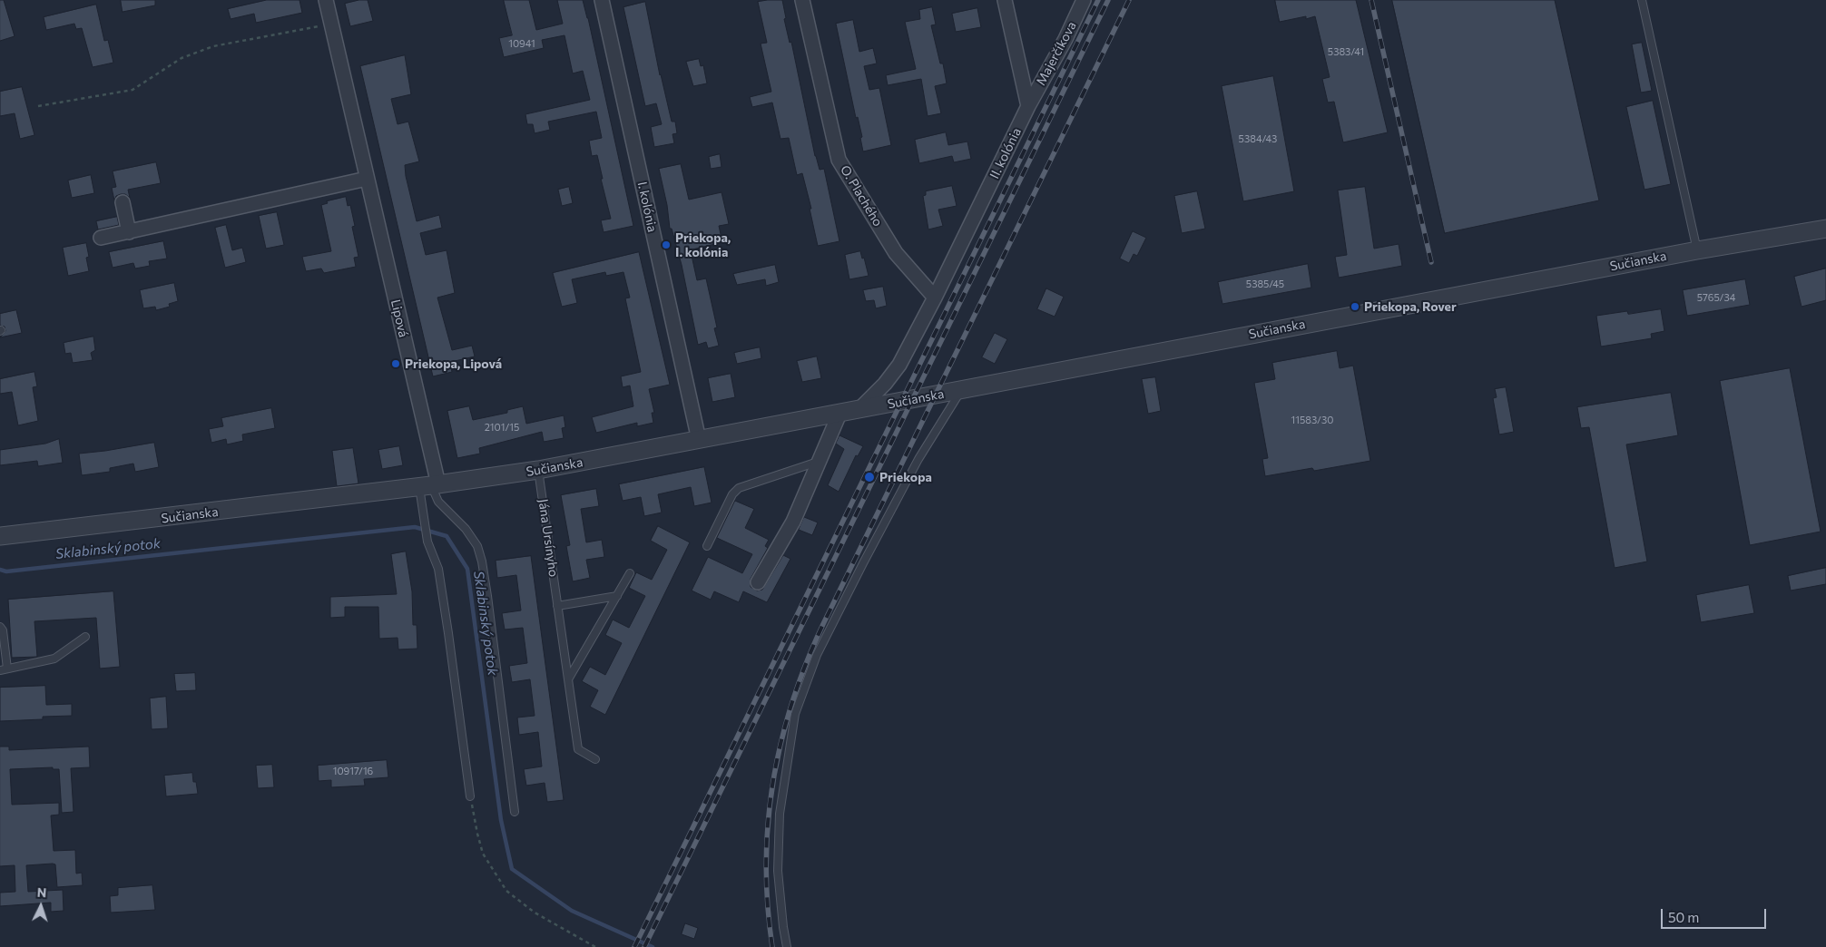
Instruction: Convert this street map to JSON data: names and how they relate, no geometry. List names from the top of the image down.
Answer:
{
  "streets": {
    "street": [
      "Majerčíkova",
      "II. kolónia",
      "O. Plachého",
      "I. kolónia",
      "Sučianska",
      "Lipová"
    ],
    "lane": ["Jána Ursínyho"]
  },
  "crossings": [
    ["Majerčíkova", "II. kolónia"],
    ["II. kolónia", "O. Plachého"],
    ["II. kolónia", "Sučianska"],
    ["I. kolónia", "Sučianska"],
    ["Sučianska", "Lipová"],
    ["Sučianska", "Jána Ursínyho"]
  ],
  "water": ["Sklabinský potok"],
  "places": [
    "Priekopa, I. kolónia",
    "Priekopa, Rover",
    "Priekopa, Lipová",
    "Priekopa"
  ],
  "house_numbers": [
    "10941",
    "5383/41",
    "5384/43",
    "5385/45",
    "5765/34",
    "11583/30",
    "2101/15",
    "10917/16"
  ],
  "scale_bar": "50 m",
  "north": "top"
}
